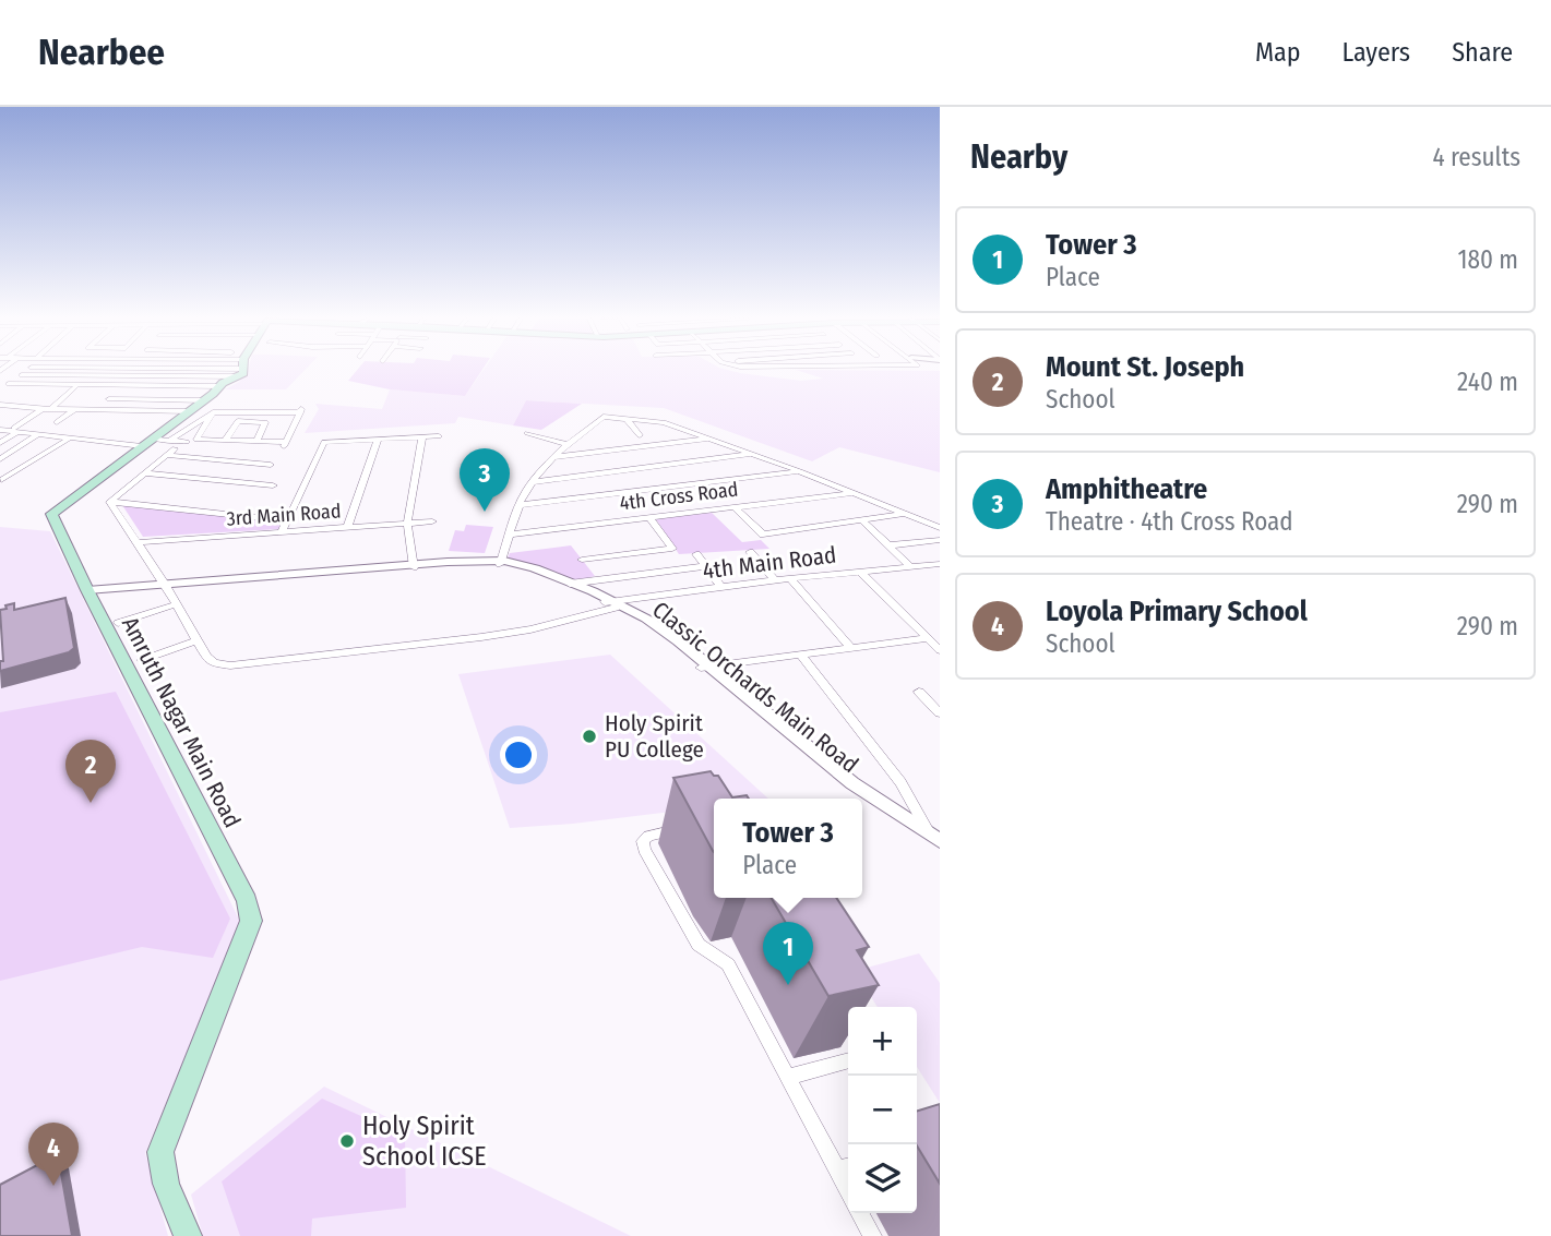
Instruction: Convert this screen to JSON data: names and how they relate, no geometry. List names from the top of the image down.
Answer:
{
  "streets": {
    "main road": ["Amruth Nagar Main Road"],
    "street": [
      "4th Cross Road",
      "3rd Main Road",
      "4th Main Road",
      "Classic Orchards Main Road"
    ]
  },
  "crossings": [
    ["4th Main Road", "Classic Orchards Main Road"],
    ["Classic Orchards Main Road", "Amruth Nagar Main Road"]
  ],
  "places": ["Holy Spirit PU College", "Holy Spirit School ICSE"],
  "page": {
    "header": "Nearbee",
    "nav": ["Map", "Layers", "Share"],
    "heading": ["Nearby", "4 results"],
    "list": [
      {
        "mark": "1",
        "name": "Tower 3",
        "note": "Place",
        "value": "180 m"
      },
      {
        "mark": "2",
        "name": "Mount St. Joseph",
        "note": "School",
        "value": "240 m"
      },
      {
        "mark": "3",
        "name": "Amphitheatre",
        "note": "Theatre · 4th Cross Road",
        "value": "290 m"
      },
      {
        "mark": "4",
        "name": "Loyola Primary School",
        "note": "School",
        "value": "290 m"
      }
    ],
    "pins": [
      "3",
      "2",
      "1",
      "4"
    ],
    "popup": ["Tower 3", "Place"],
    "map_buttons": ["+", "−"]
  }
}
